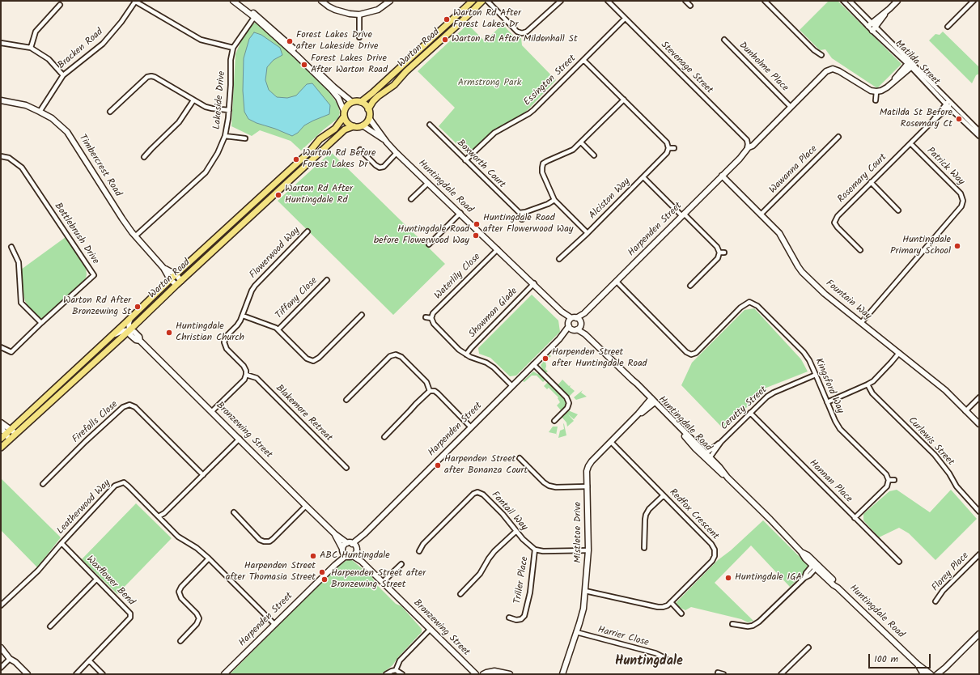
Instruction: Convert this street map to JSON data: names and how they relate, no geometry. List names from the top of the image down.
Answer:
{
  "streets": {
    "main road": ["Warton Road"],
    "street": [
      "Bracken Road",
      "Matilda Street",
      "Dunholme Place",
      "Stevenage Street",
      "Essington Street",
      "Lakeside Drive",
      "Boxworth Court",
      "Timbercrest Road",
      "Patrick Way",
      "Wawanna Place",
      "Rosemary Court",
      "Huntingdale Road",
      "Alciston Way",
      "Harpenden Street",
      "Bottlebrush Drive",
      "Flowerwood Way",
      "Waterlily Close",
      "Tiffany Close",
      "Fountain Way",
      "Showman Glade",
      "Kingsford Way",
      "Cerutty Street",
      "Blakemore Retreat",
      "Firefalls Close",
      "Bronzewing Street",
      "Curlewis Street",
      "Hannan Place",
      "Leatherwood Way",
      "Fantail Way",
      "Redfox Crescent",
      "Mistletoe Drive",
      "Florey Place",
      "Triller Place",
      "Waxflower Bend",
      "Harrier Close"
    ]
  },
  "crossings": [
    ["Warton Road", "Timbercrest Road"],
    ["Warton Road", "Huntingdale Road"],
    ["Warton Road", "Bronzewing Street"],
    ["Bracken Road", "Timbercrest Road"],
    ["Matilda Street", "Rosemary Court"],
    ["Dunholme Place", "Harpenden Street"],
    ["Stevenage Street", "Essington Street"],
    ["Stevenage Street", "Harpenden Street"],
    ["Essington Street", "Boxworth Court"],
    ["Lakeside Drive", "Timbercrest Road"],
    ["Patrick Way", "Rosemary Court"],
    ["Patrick Way", "Fountain Way"],
    ["Wawanna Place", "Fountain Way"],
    ["Huntingdale Road", "Harpenden Street"],
    ["Huntingdale Road", "Waterlily Close"],
    ["Huntingdale Road", "Showman Glade"],
    ["Huntingdale Road", "Cerutty Street"],
    ["Huntingdale Road", "Mistletoe Drive"],
    ["Harpenden Street", "Fountain Way"],
    ["Harpenden Street", "Kingsford Way"],
    ["Harpenden Street", "Bronzewing Street"],
    ["Flowerwood Way", "Blakemore Retreat"],
    ["Kingsford Way", "Cerutty Street"],
    ["Cerutty Street", "Hannan Place"],
    ["Leatherwood Way", "Waxflower Bend"],
    ["Fantail Way", "Triller Place"],
    ["Redfox Crescent", "Mistletoe Drive"],
    ["Mistletoe Drive", "Harrier Close"]
  ],
  "districts": ["Huntingdale"],
  "parks": ["Armstrong Park"],
  "places": [
    "Warton Rd After Forest Lakes Dr",
    "Warton Rd After Mildenhall St",
    "Forest Lakes Drive after Lakeside Drive",
    "Forest Lakes Drive After Warton Road",
    "Matilda St Before Rosemary Ct",
    "Warton Rd Before Forest Lakes Dr",
    "Warton Rd After Huntingdale Rd",
    "Huntingdale Road after Flowerwood Way",
    "Huntingdale Road before Flowerwood Way",
    "Huntingdale Primary School",
    "Warton Rd After Bronzewing St",
    "Huntingdale Christian Church",
    "Harpenden Street after Huntingdale Road",
    "Harpenden Street after Bonanza Court",
    "ABC Huntingdale",
    "Harpenden Street after Thomasia Street",
    "Huntingdale IGA",
    "Harpenden Street after Bronzewing Street"
  ],
  "scale_bar": "100 m"
}
